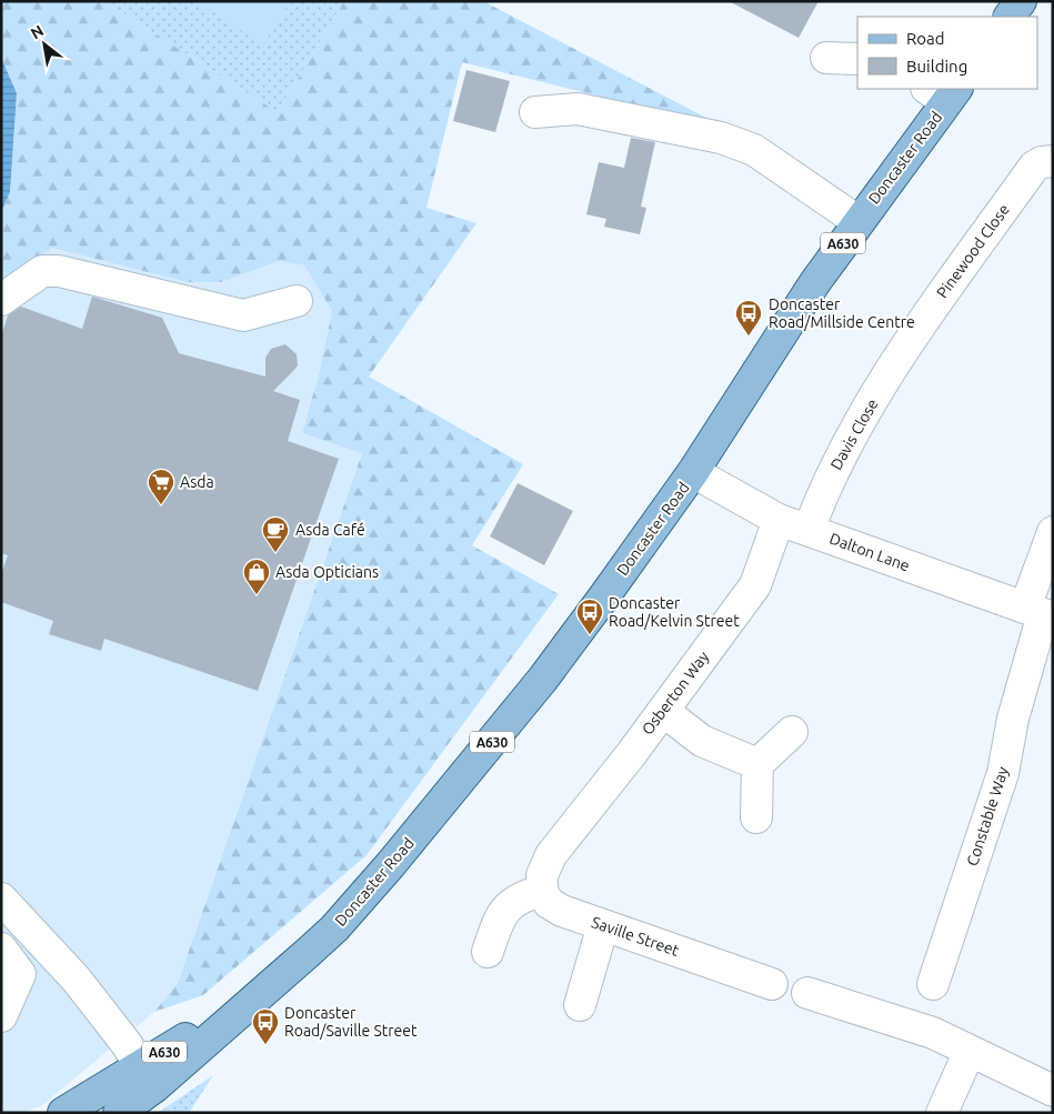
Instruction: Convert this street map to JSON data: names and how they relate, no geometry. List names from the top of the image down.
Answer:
{
  "streets": {
    "main road": ["Doncaster Road", "A630"],
    "street": [
      "Pinewood Close",
      "Davis Close",
      "Dalton Lane",
      "Osberton Way",
      "Constable Way",
      "Saville Street"
    ]
  },
  "crossings": [
    ["Doncaster Road", "Dalton Lane"],
    ["Pinewood Close", "Davis Close"],
    ["Davis Close", "Dalton Lane"],
    ["Dalton Lane", "Osberton Way"],
    ["Dalton Lane", "Constable Way"],
    ["Osberton Way", "Saville Street"]
  ],
  "places": {
    "bus stop": ["Doncaster Road/Millside Centre", "Doncaster Road/Kelvin Street", "Doncaster Road/Saville Street"],
    "supermarket": ["Asda"],
    "cafe": ["Asda Café"],
    "shop": ["Asda Opticians"]
  },
  "legend": ["Road", "Building"],
  "north": "top left"
}
